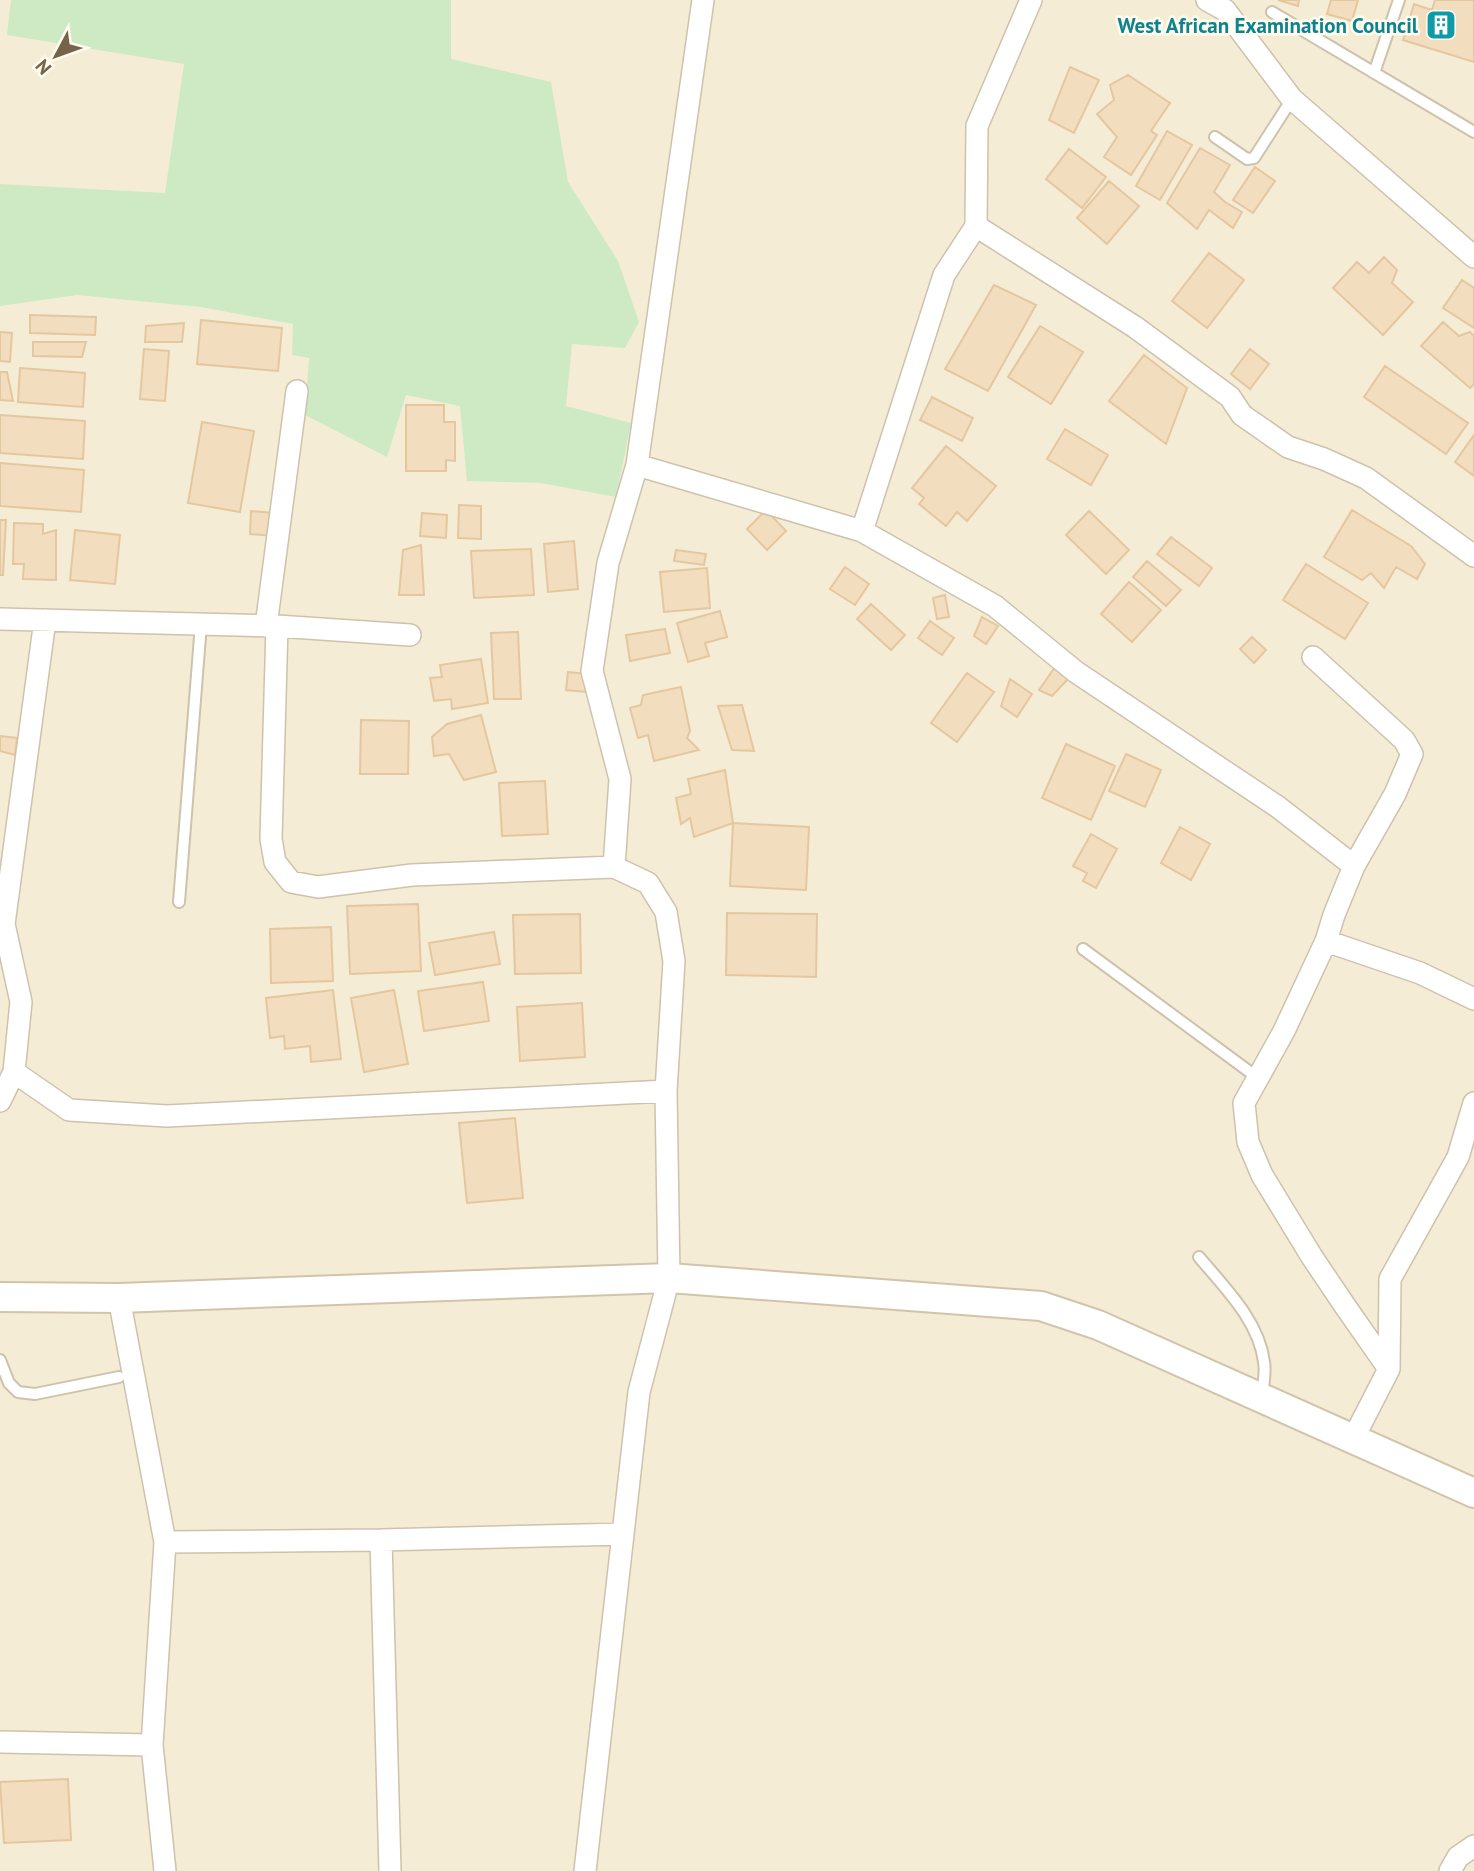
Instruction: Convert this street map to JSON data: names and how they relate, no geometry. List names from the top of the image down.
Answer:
{
  "places": {
    "building": ["West African Examination Council"]
  },
  "north": "bottom left"
}
